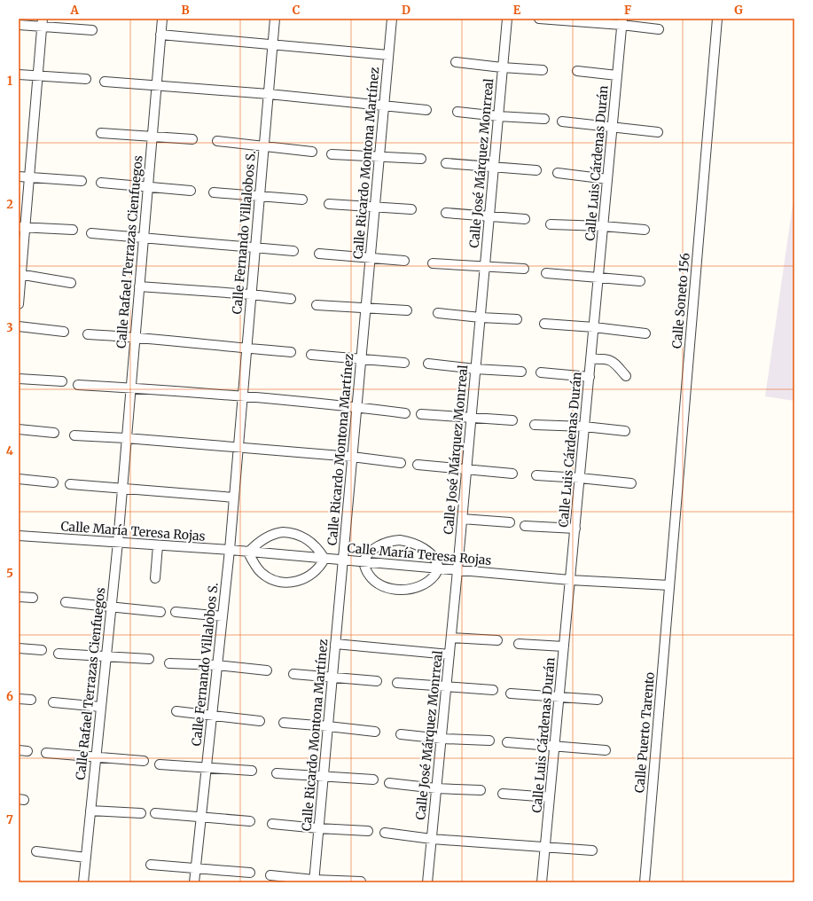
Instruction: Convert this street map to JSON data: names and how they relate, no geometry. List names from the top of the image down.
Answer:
{
  "streets": {
    "street": [
      "Calle Ricardo Montona Martínez",
      "Calle José Márquez Monrreal",
      "Calle Luis Cárdenas Durán",
      "Calle Fernando Villalobos S.",
      "Calle Rafael Terrazas Cienfuegos",
      "Calle Soneto 156",
      "Calle María Teresa Rojas",
      "Calle Puerto Tarento"
    ]
  },
  "crossings": [
    ["Calle Ricardo Montona Martínez", "Calle María Teresa Rojas"],
    ["Calle José Márquez Monrreal", "Calle María Teresa Rojas"],
    ["Calle Luis Cárdenas Durán", "Calle María Teresa Rojas"],
    ["Calle Fernando Villalobos S.", "Calle María Teresa Rojas"],
    ["Calle Rafael Terrazas Cienfuegos", "Calle María Teresa Rojas"],
    ["Calle Soneto 156", "Calle María Teresa Rojas"],
    ["Calle Soneto 156", "Calle Puerto Tarento"],
    ["Calle María Teresa Rojas", "Calle Puerto Tarento"]
  ],
  "grid": {
    "columns": [
      "A",
      "B",
      "C",
      "D",
      "E",
      "F",
      "G"
    ],
    "rows": [
      "1",
      "2",
      "3",
      "4",
      "5",
      "6",
      "7"
    ]
  }
}
